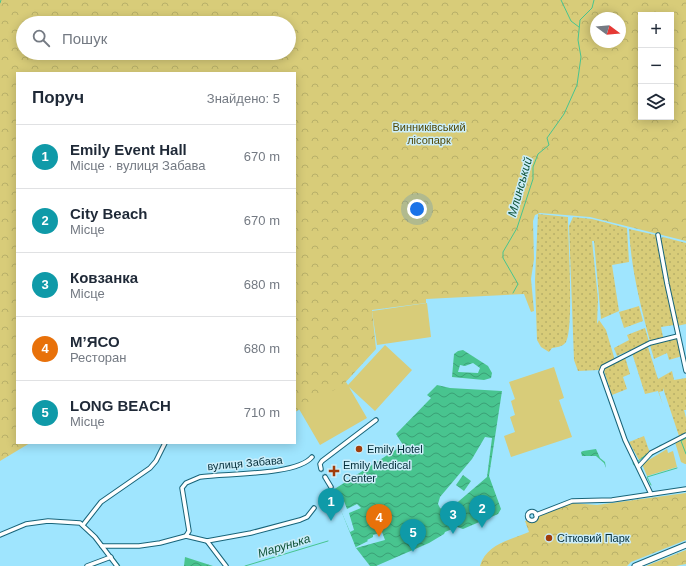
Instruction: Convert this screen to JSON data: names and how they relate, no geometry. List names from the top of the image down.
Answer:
{
  "streets": {
    "street": ["вулиця Забава"]
  },
  "water": ["Млинський", "Марунька"],
  "parks": ["Винниківський лісопарк"],
  "places": {
    "other": ["Emily Hotel", "Сітковий Парк"],
    "health": ["Emily Medical Center"]
  },
  "north": "right",
  "page": {
    "map_buttons": ["+", "−"],
    "search": "Пошук",
    "heading": ["Поруч", "Знайдено: 5"],
    "list": [
      {
        "mark": "1",
        "name": "Emily Event Hall",
        "note": "Місце · вулиця Забава",
        "value": "670 m"
      },
      {
        "mark": "2",
        "name": "City Beach",
        "note": "Місце",
        "value": "670 m"
      },
      {
        "mark": "3",
        "name": "Ковзанка",
        "note": "Місце",
        "value": "680 m"
      },
      {
        "mark": "4",
        "name": "М’ЯСО",
        "note": "Ресторан",
        "value": "680 m"
      },
      {
        "mark": "5",
        "name": "LONG BEACH",
        "note": "Місце",
        "value": "710 m"
      }
    ],
    "pins": [
      "1",
      "2",
      "3",
      "4",
      "5"
    ]
  }
}
